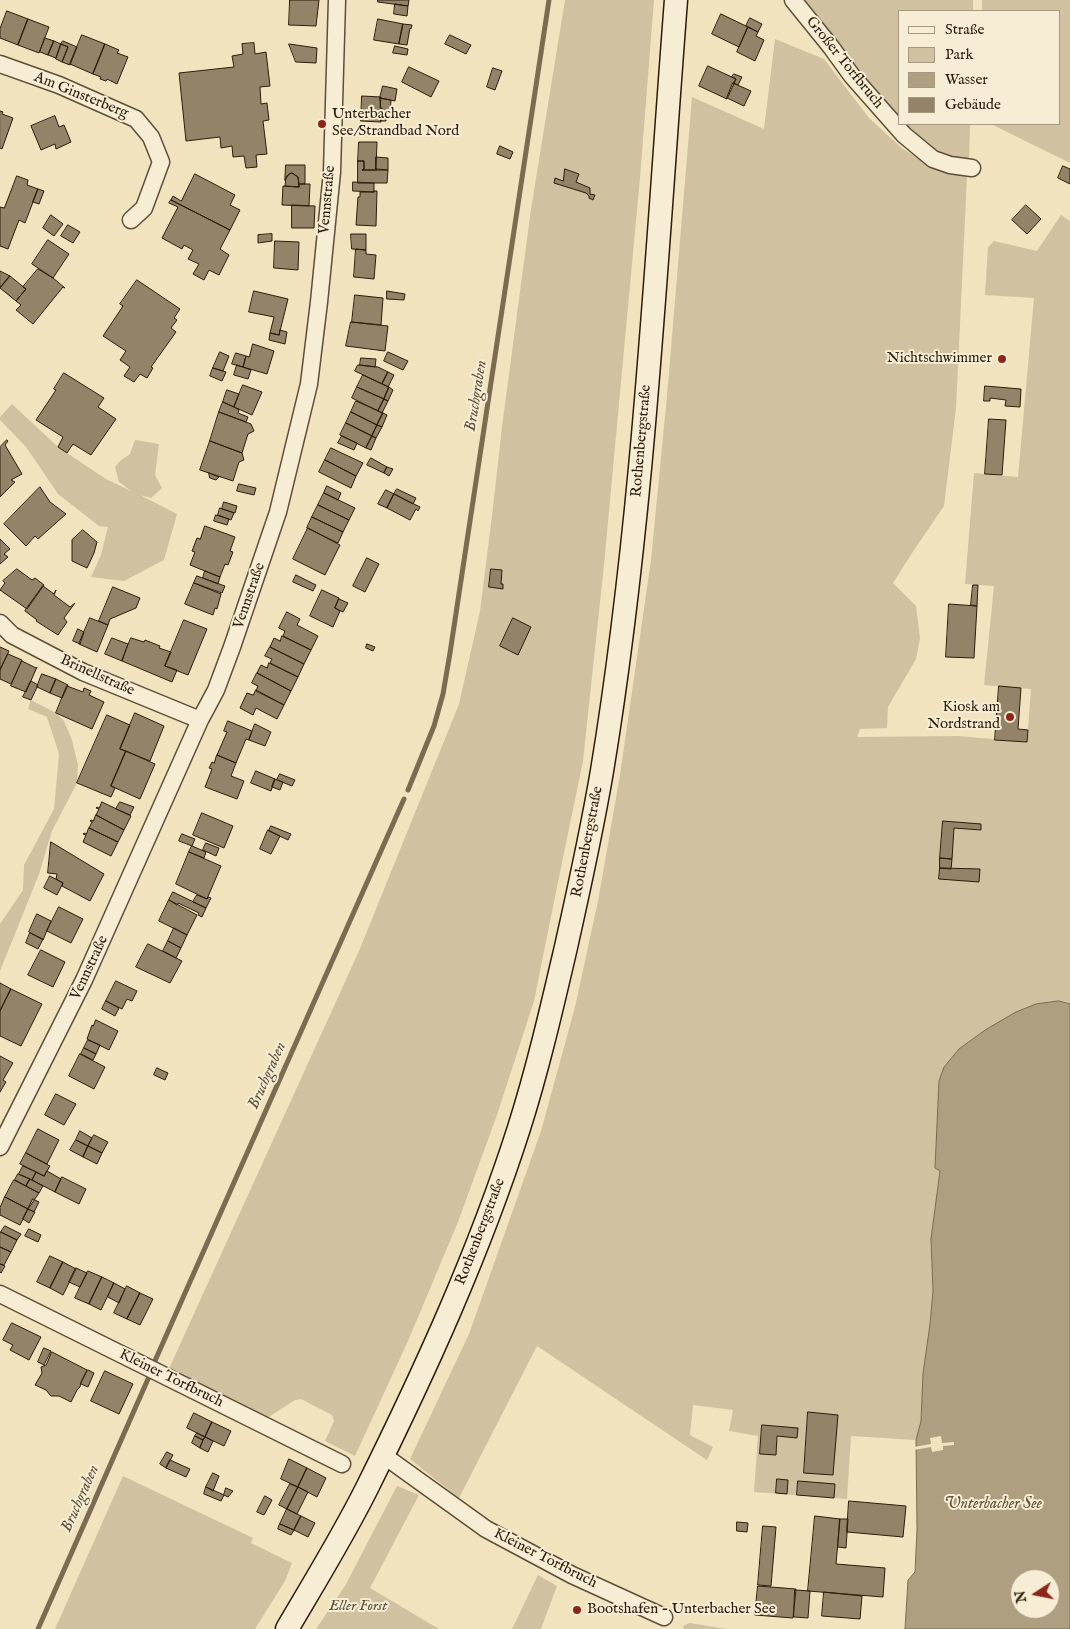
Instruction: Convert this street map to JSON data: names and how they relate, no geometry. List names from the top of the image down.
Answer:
{
  "streets": {
    "main road": ["Rothenbergstraße"],
    "street": [
      "Großer Torfbruch",
      "Am Ginsterberg",
      "Vennstraße",
      "Brinellstraße",
      "Kleiner Torfbruch"
    ]
  },
  "crossings": [
    ["Vennstraße", "Brinellstraße"],
    ["Rothenbergstraße", "Kleiner Torfbruch"]
  ],
  "water": ["Bruchgraben", "Unterbacher See"],
  "parks": ["Eller Forst"],
  "places": [
    "Unterbacher See/Strandbad Nord",
    "Nichtschwimmer",
    "Kiosk am Nordstrand",
    "Bootshafen - Unterbacher See"
  ],
  "legend": [
    "Straße",
    "Park",
    "Wasser",
    "Gebäude"
  ],
  "north": "left"
}
